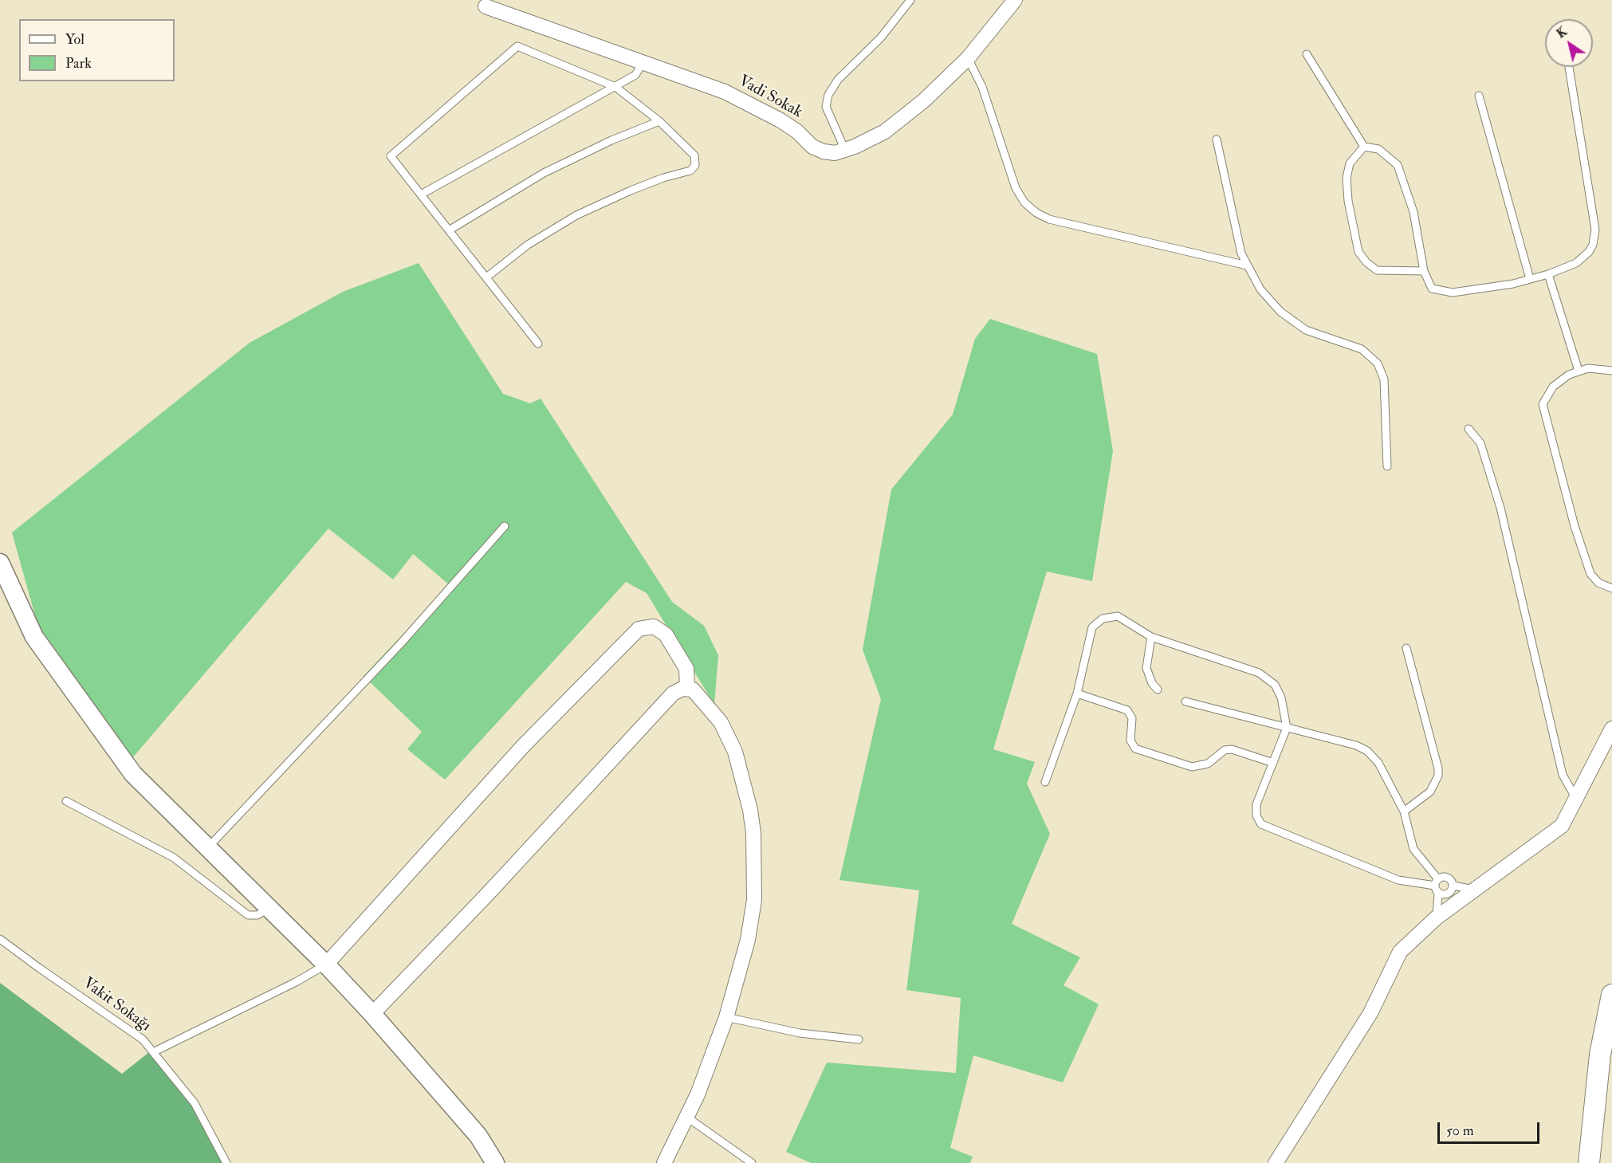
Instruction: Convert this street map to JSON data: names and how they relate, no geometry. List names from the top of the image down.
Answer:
{
  "streets": {
    "street": ["Vadi Sokak"],
    "lane": ["Vakit Sokağı"]
  },
  "legend": ["Yol", "Park"],
  "scale_bar": "50 m",
  "north": "top left"
}
